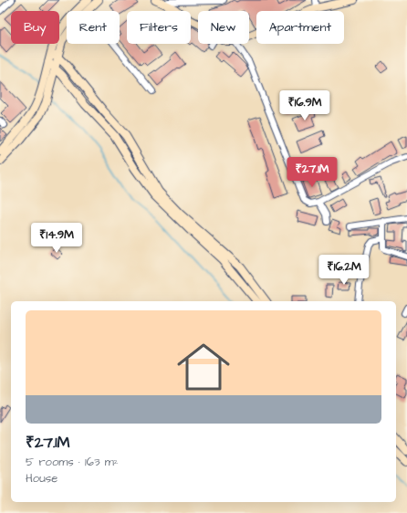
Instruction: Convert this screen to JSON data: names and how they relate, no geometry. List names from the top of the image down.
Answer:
{
  "page": {
    "chip": [
      "Buy",
      "Rent",
      "Filters",
      "New",
      "Apartment"
    ],
    "price": [
      "₹16.9M",
      "₹27.1M",
      "₹14.9M",
      "₹16.2M"
    ],
    "list": [
      {
        "name": "₹27.1M",
        "note": "5 rooms · 163 m² · House"
      }
    ]
  }
}
